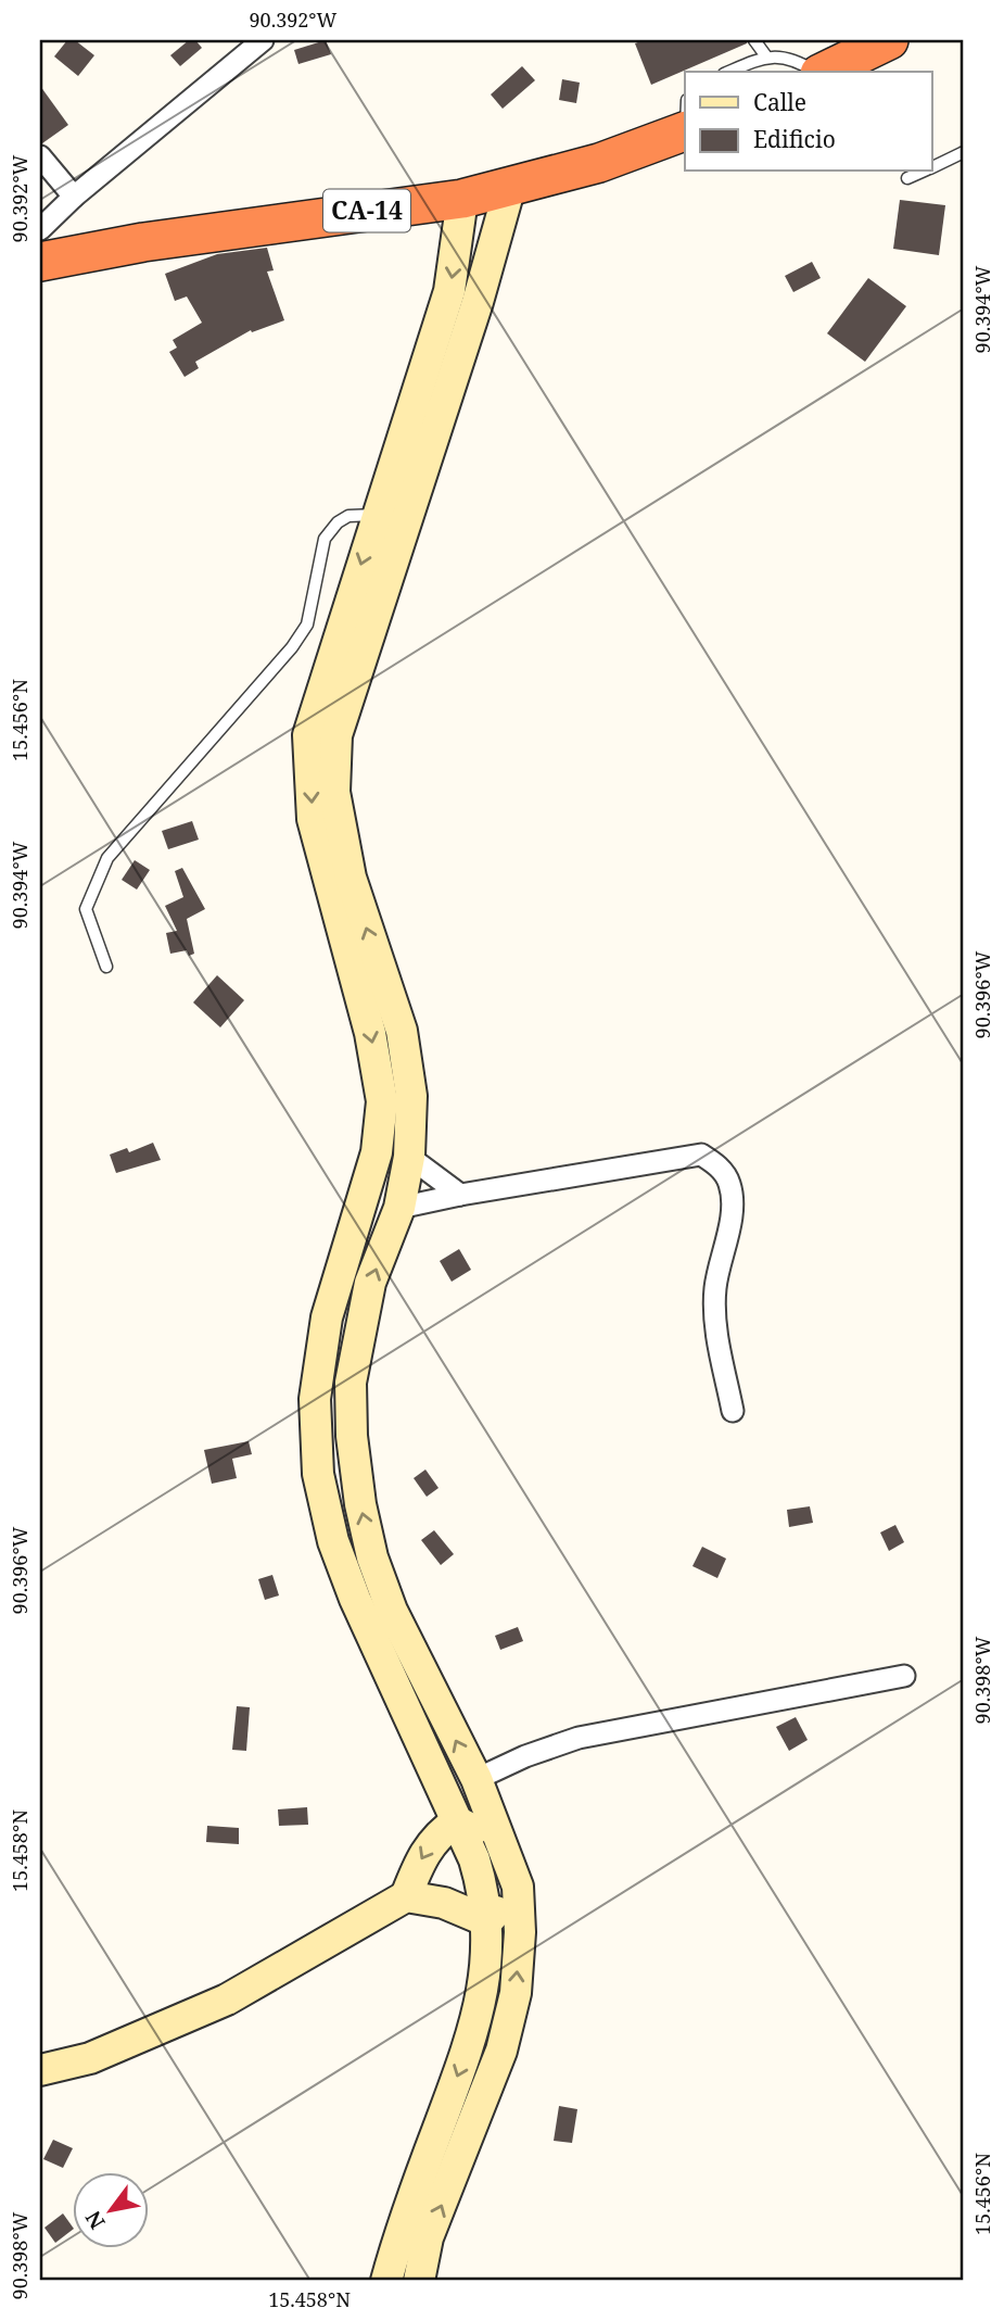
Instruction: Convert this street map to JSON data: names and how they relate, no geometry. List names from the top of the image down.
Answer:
{
  "streets": {
    "highway": ["CA-14"]
  },
  "legend": ["Calle", "Edificio"],
  "north": "bottom left",
  "coordinates": [
    "90.392°W",
    "90.394°W",
    "15.456°N",
    "90.396°W",
    "90.398°W",
    "15.458°N"
  ]
}
